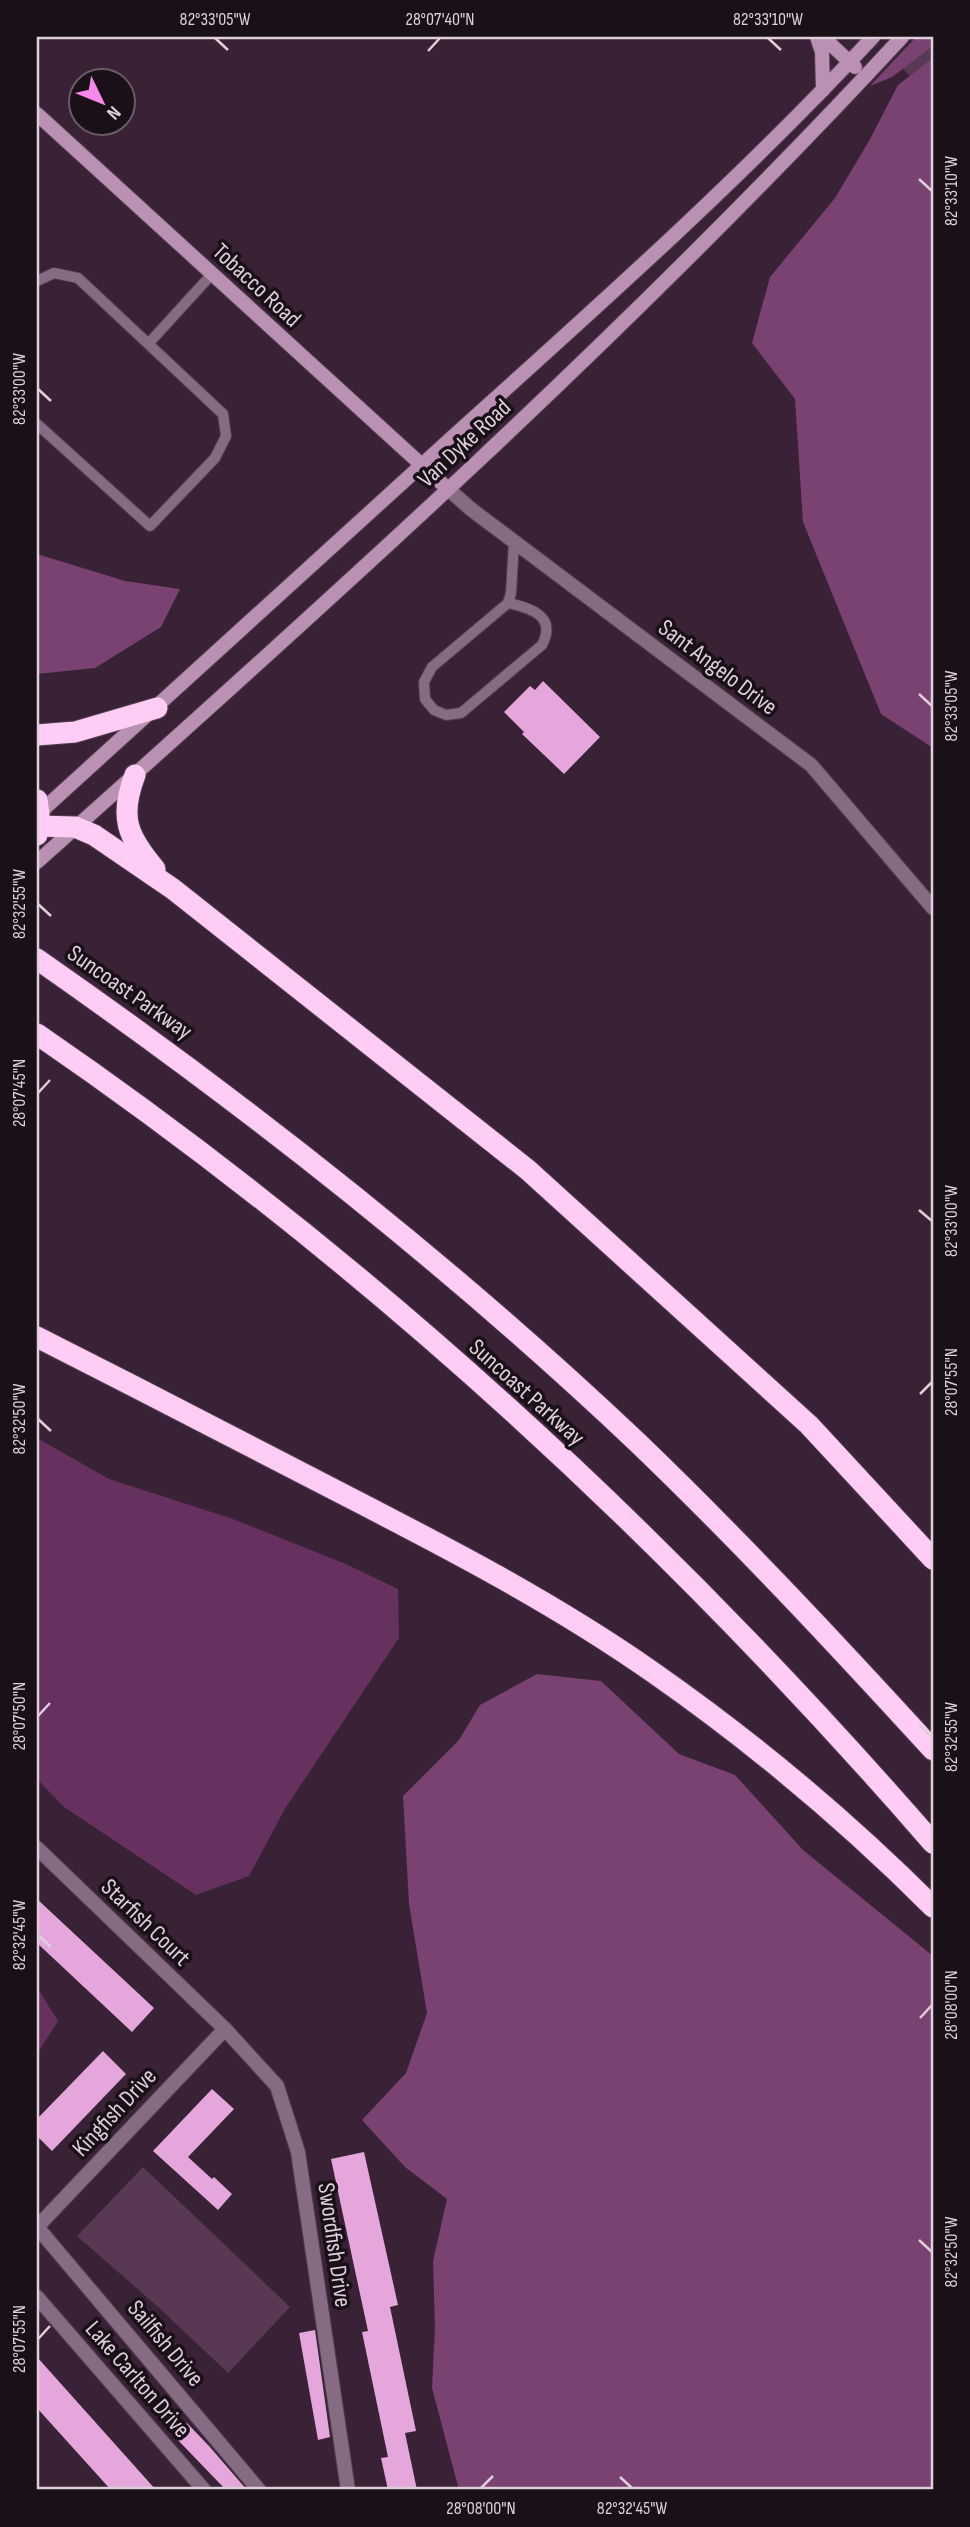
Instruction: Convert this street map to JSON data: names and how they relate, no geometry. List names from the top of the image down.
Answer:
{
  "streets": {
    "highway": ["Suncoast Parkway"],
    "main road": ["Tobacco Road", "Van Dyke Road"],
    "street": [
      "Sant Angelo Drive",
      "Starfish Court",
      "Kingfish Drive",
      "Swordfish Drive",
      "Sailfish Drive",
      "Lake Carlton Drive"
    ]
  },
  "crossings": [
    ["Tobacco Road", "Van Dyke Road"],
    ["Tobacco Road", "Sant Angelo Drive"],
    ["Van Dyke Road", "Sant Angelo Drive"],
    ["Starfish Court", "Kingfish Drive"],
    ["Starfish Court", "Swordfish Drive"],
    ["Kingfish Drive", "Swordfish Drive"],
    ["Kingfish Drive", "Sailfish Drive"]
  ],
  "north": "bottom right",
  "coordinates": [
    "82°33'05\"W",
    "28°07'40\"N",
    "82°33'10\"W",
    "82°33'00\"W",
    "82°32'55\"W",
    "28°07'45\"N",
    "28°07'55\"N",
    "82°32'50\"W",
    "28°07'50\"N",
    "82°32'45\"W",
    "28°08'00\"N"
  ]
}
